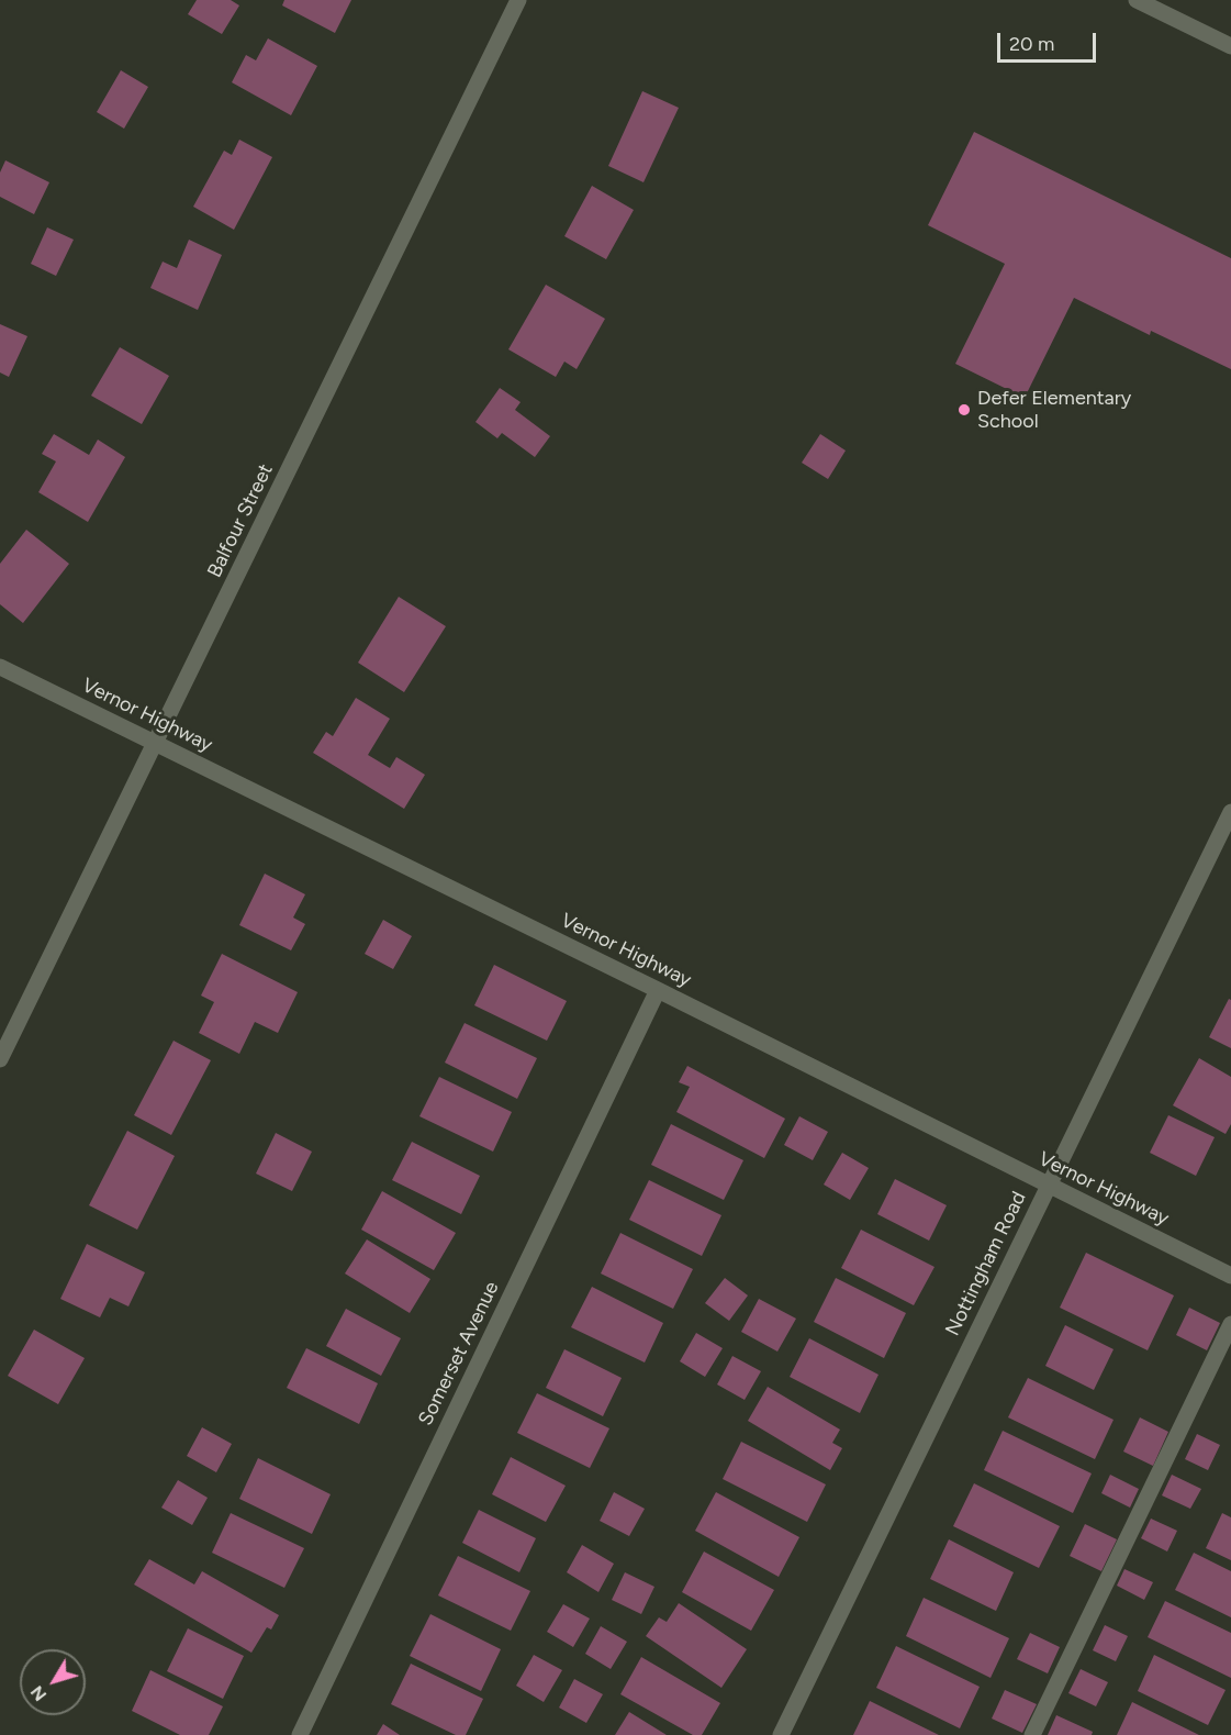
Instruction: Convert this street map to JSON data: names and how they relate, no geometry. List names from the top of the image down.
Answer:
{
  "streets": {
    "street": [
      "Balfour Street",
      "Vernor Highway",
      "Nottingham Road",
      "Somerset Avenue"
    ]
  },
  "crossings": [
    ["Balfour Street", "Vernor Highway"],
    ["Vernor Highway", "Nottingham Road"],
    ["Vernor Highway", "Somerset Avenue"]
  ],
  "places": ["Defer Elementary School"],
  "scale_bar": "20 m",
  "north": "bottom left"
}
